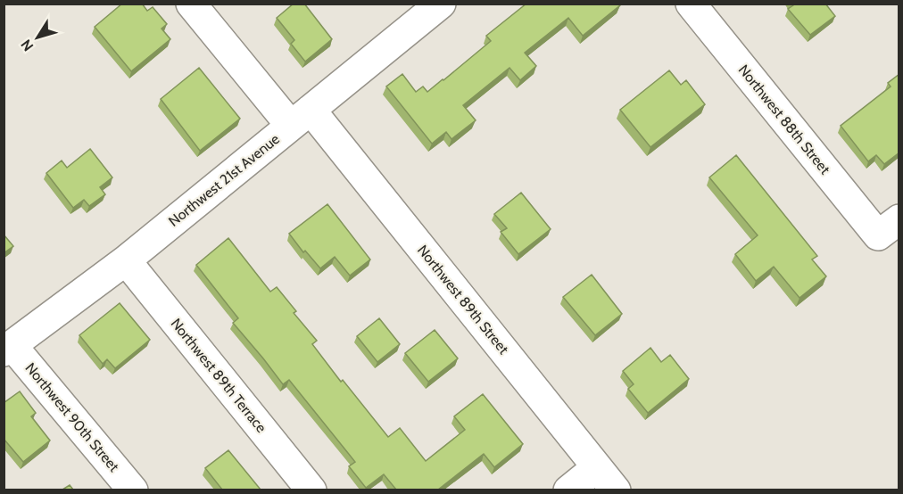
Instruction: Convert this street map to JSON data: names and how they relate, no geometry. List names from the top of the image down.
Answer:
{
  "streets": {
    "street": [
      "Northwest 88th Street",
      "Northwest 21st Avenue",
      "Northwest 89th Street",
      "Northwest 89th Terrace",
      "Northwest 90th Street"
    ]
  },
  "crossings": [
    ["Northwest 21st Avenue", "Northwest 89th Street"],
    ["Northwest 21st Avenue", "Northwest 89th Terrace"],
    ["Northwest 21st Avenue", "Northwest 90th Street"]
  ],
  "north": "bottom left"
}
